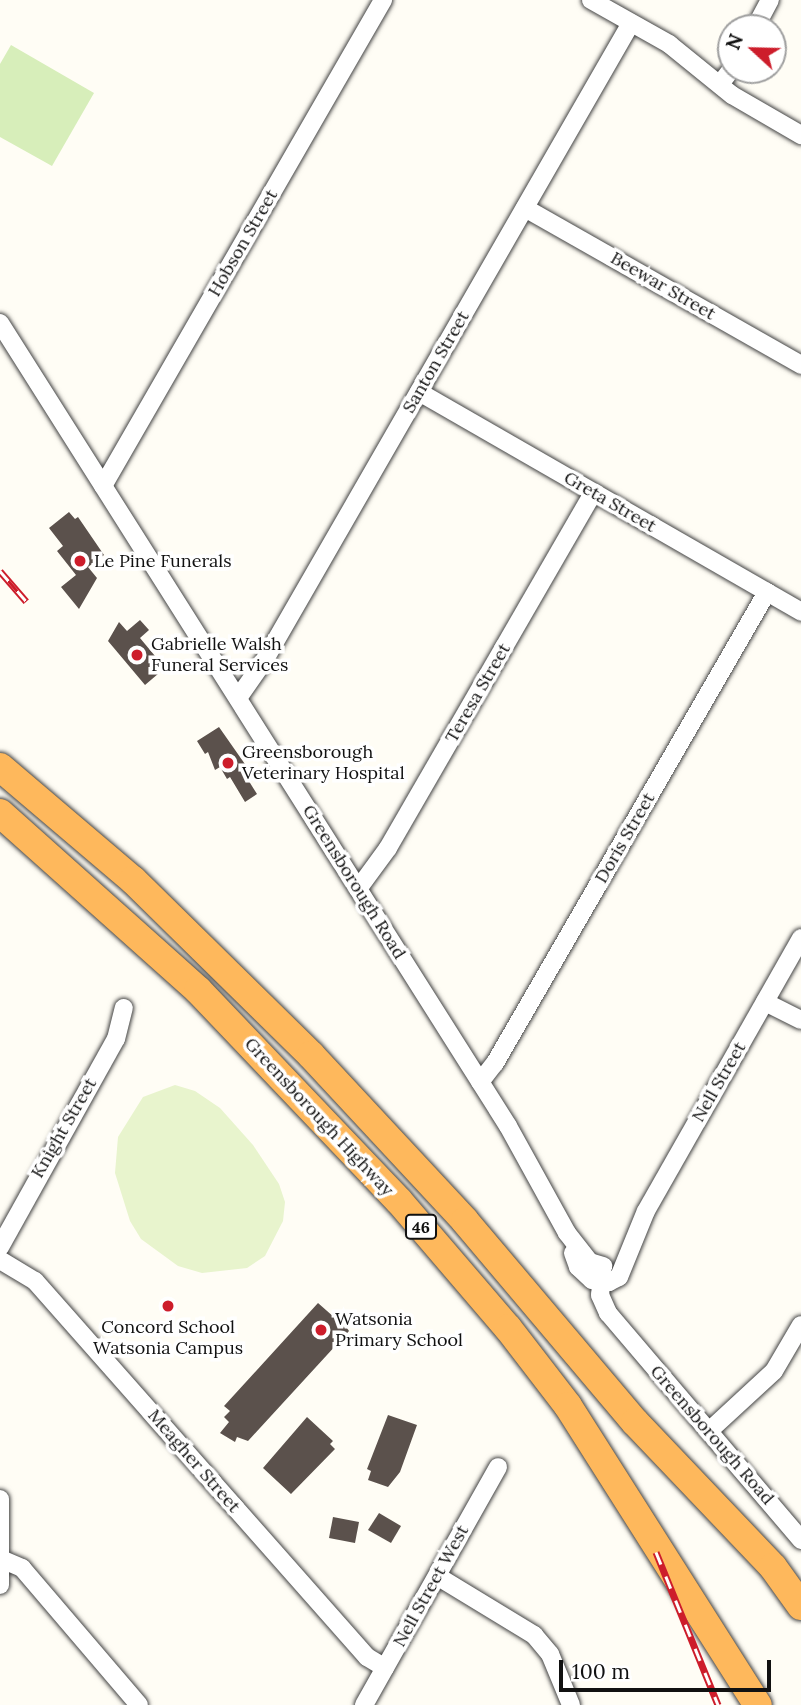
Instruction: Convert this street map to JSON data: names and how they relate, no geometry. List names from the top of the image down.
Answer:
{
  "streets": {
    "highway": ["Greensborough Highway", "46"],
    "street": [
      "Hobson Street",
      "Beewar Street",
      "Santon Street",
      "Greta Street",
      "Teresa Street",
      "Doris Street",
      "Greensborough Road",
      "Nell Street",
      "Knight Street",
      "Meagher Street",
      "Nell Street West"
    ]
  },
  "crossings": [
    ["Hobson Street", "Greensborough Road"],
    ["Beewar Street", "Santon Street"],
    ["Santon Street", "Greta Street"],
    ["Santon Street", "Greensborough Road"],
    ["Greta Street", "Teresa Street"],
    ["Greta Street", "Doris Street"],
    ["Teresa Street", "Greensborough Road"],
    ["Doris Street", "Greensborough Road"],
    ["Greensborough Road", "Nell Street"],
    ["Meagher Street", "Nell Street West"]
  ],
  "places": [
    "Le Pine Funerals",
    "Gabrielle Walsh Funeral Services",
    "Greensborough Veterinary Hospital",
    "Concord School Watsonia Campus",
    "Watsonia Primary School"
  ],
  "scale_bar": "100 m",
  "north": "left"
}
